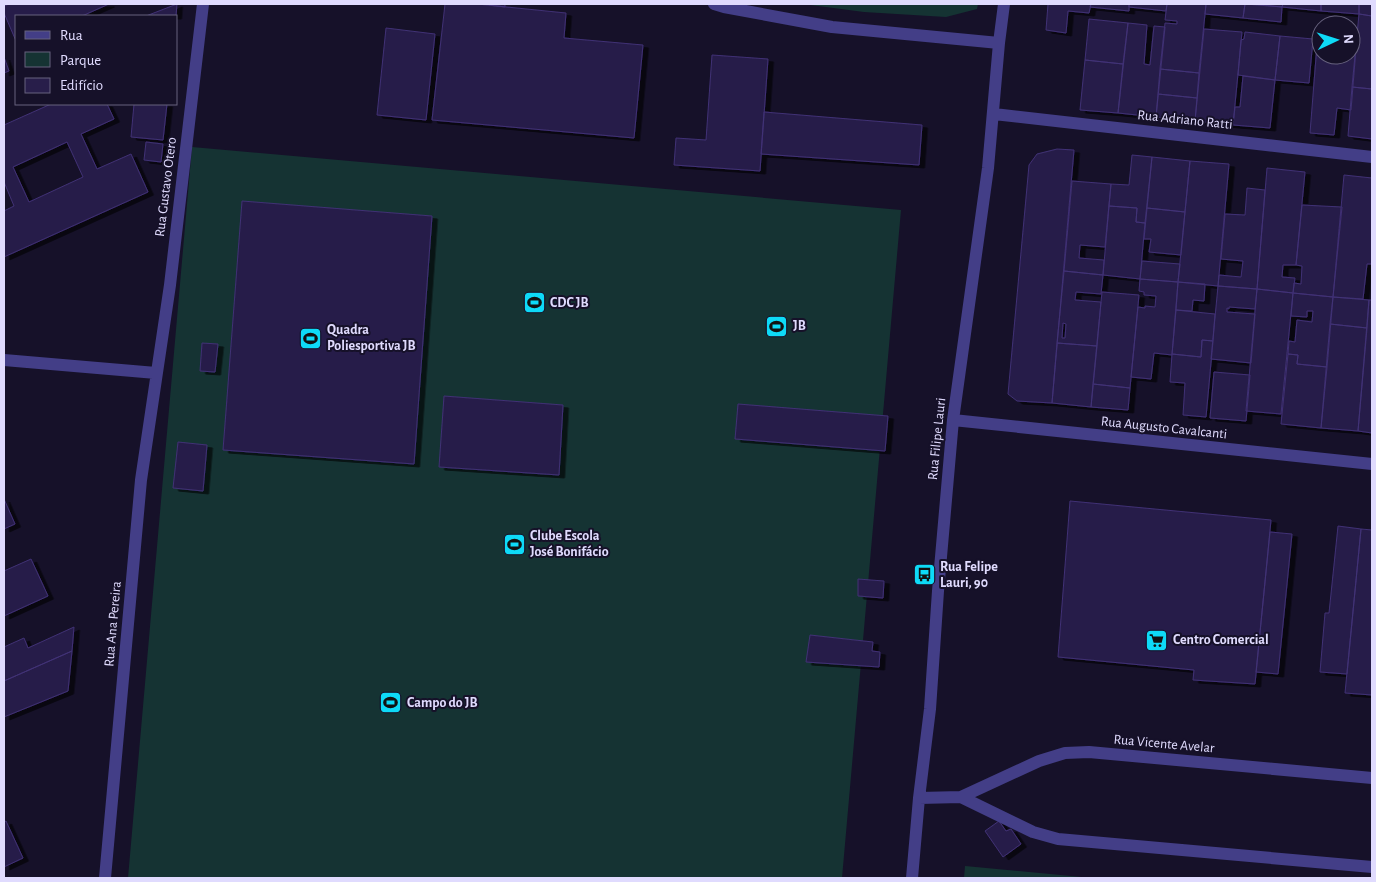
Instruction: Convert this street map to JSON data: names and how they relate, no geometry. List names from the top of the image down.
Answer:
{
  "streets": {
    "street": [
      "Rua Adriano Ratti",
      "Rua Gustavo Otero",
      "Rua Augusto Cavalcanti",
      "Rua Filipe Lauri",
      "Rua Ana Pereira",
      "Rua Vicente Avelar"
    ]
  },
  "crossings": [
    ["Rua Adriano Ratti", "Rua Filipe Lauri"],
    ["Rua Gustavo Otero", "Rua Ana Pereira"],
    ["Rua Augusto Cavalcanti", "Rua Filipe Lauri"],
    ["Rua Filipe Lauri", "Rua Vicente Avelar"]
  ],
  "places": {
    "sports": [
      "CDC JB",
      "JB",
      "Quadra Poliesportiva JB",
      "Clube Escola José Bonifácio",
      "Campo do JB"
    ],
    "bus stop": ["Rua Felipe Lauri, 90"],
    "supermarket": ["Centro Comercial"]
  },
  "legend": ["Rua", "Parque", "Edifício"],
  "north": "right"
}
